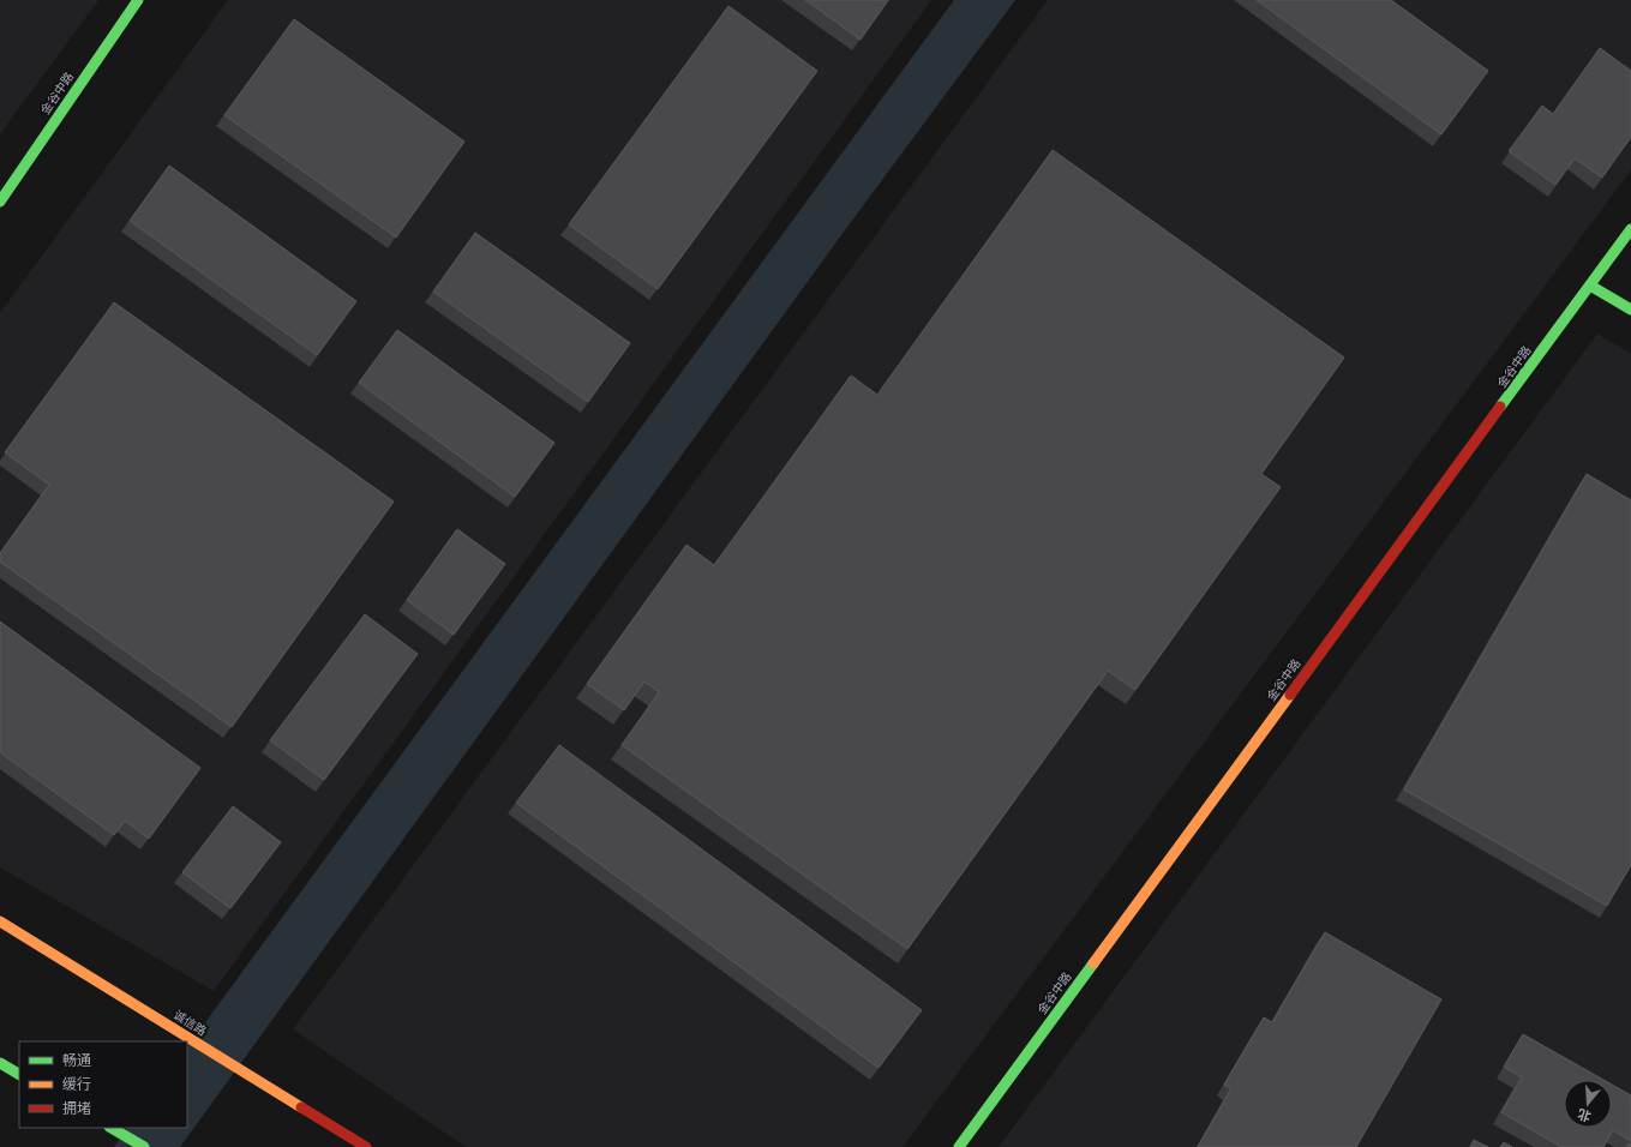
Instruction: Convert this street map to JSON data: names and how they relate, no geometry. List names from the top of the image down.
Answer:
{
  "streets": {
    "street": ["金谷中路", "诚信路"]
  },
  "legend": ["畅通", "缓行", "拥堵"],
  "north": "bottom"
}
